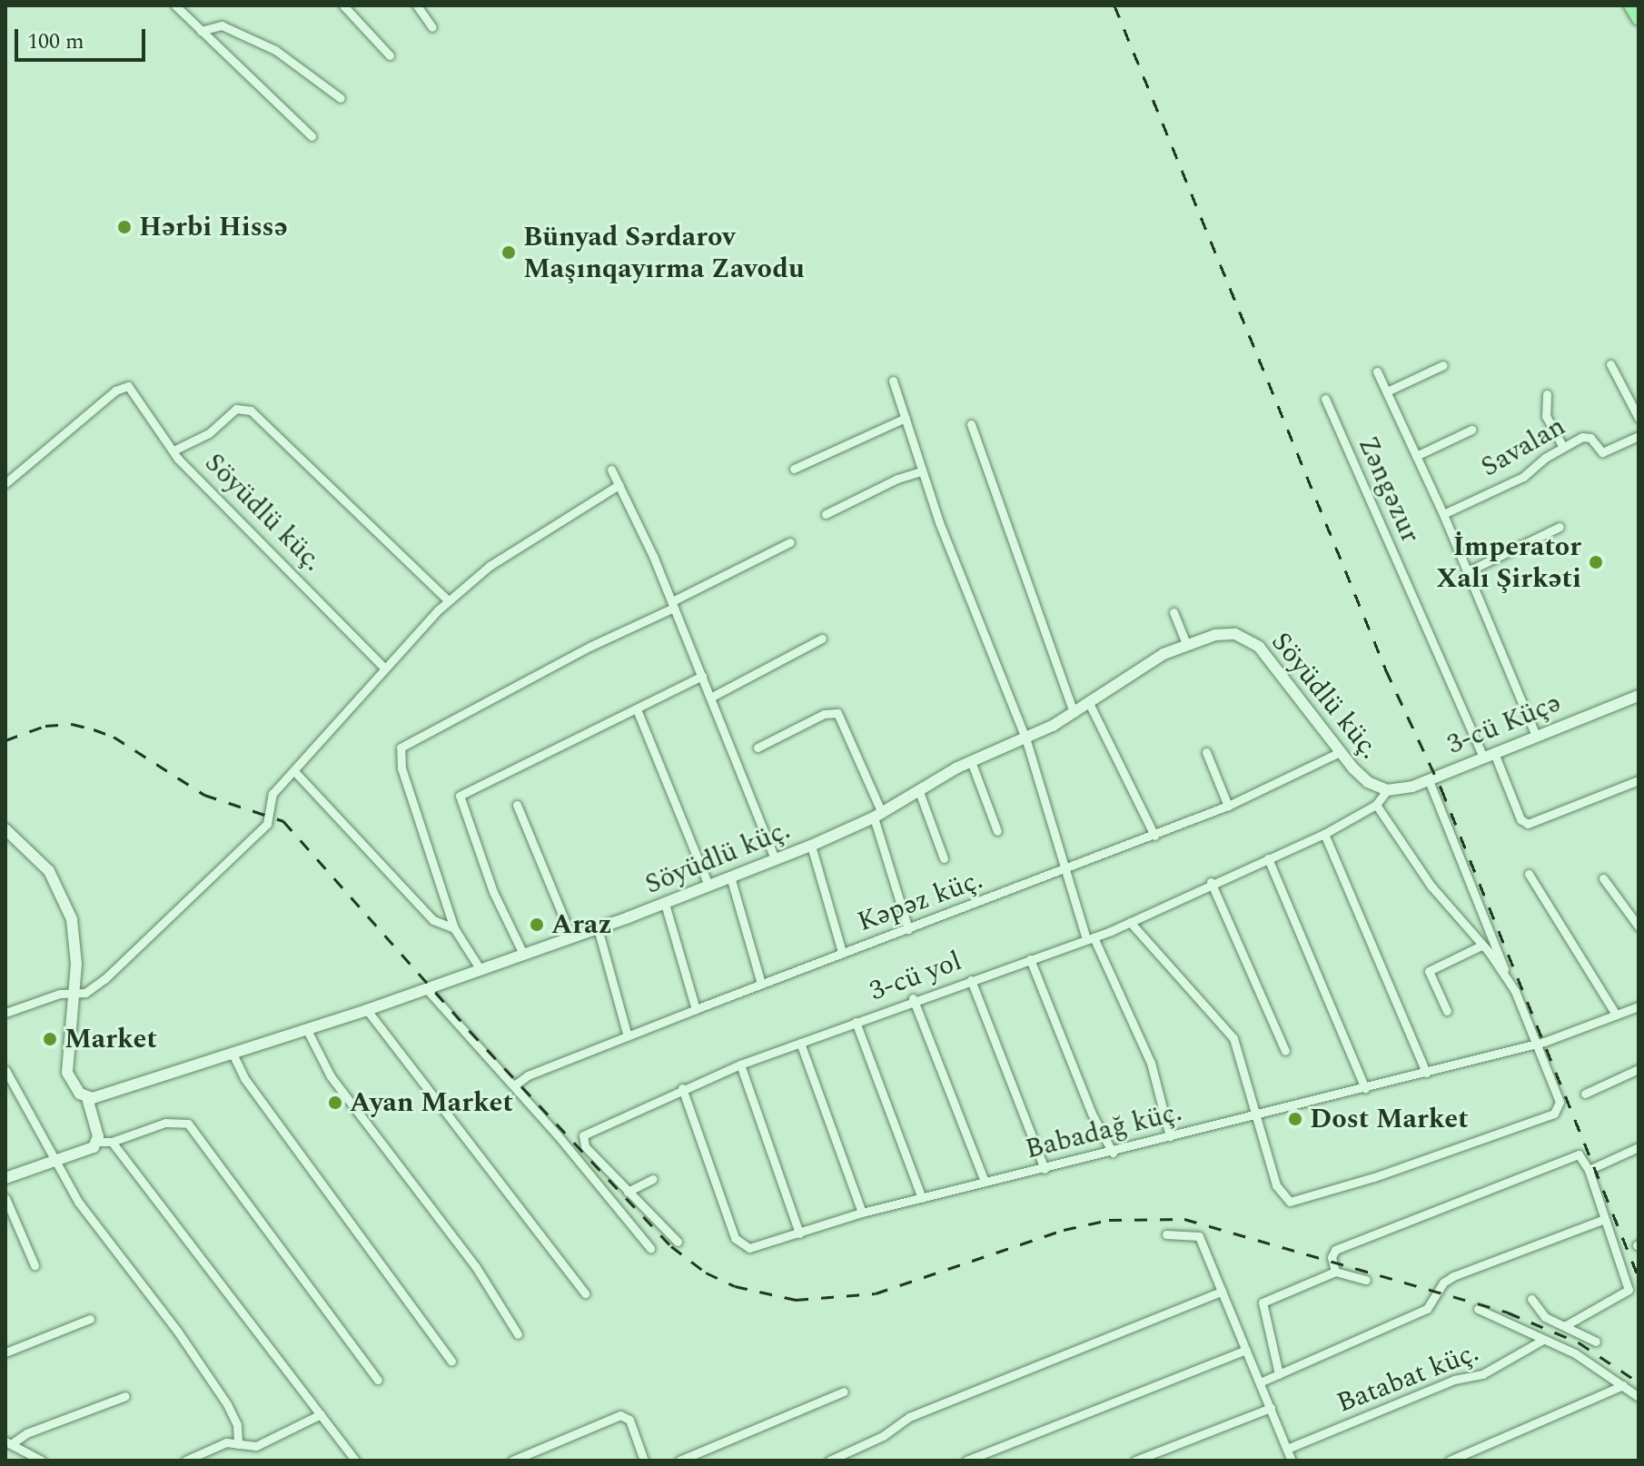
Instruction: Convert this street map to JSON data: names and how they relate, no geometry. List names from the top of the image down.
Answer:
{
  "streets": {
    "street": [
      "Savalan",
      "Zəngəzur",
      "Söyüdlü küç.",
      "3-cü Küçə",
      "Kəpəz küç.",
      "3-cü yol",
      "Babadağ küç.",
      "Batabat küç."
    ]
  },
  "crossings": [
    ["Zəngəzur", "3-cü Küçə"],
    ["Söyüdlü küç.", "3-cü Küçə"],
    ["Söyüdlü küç.", "Kəpəz küç."],
    ["Söyüdlü küç.", "3-cü yol"],
    ["3-cü Küçə", "3-cü yol"],
    ["3-cü yol", "Babadağ küç."]
  ],
  "places": [
    "Hərbi Hissə",
    "Bünyad Sərdarov Maşınqayırma Zavodu",
    "İmperator Xalı Şirkəti",
    "Araz",
    "Market",
    "Ayan Market",
    "Dost Market"
  ],
  "scale_bar": "100 m"
}
